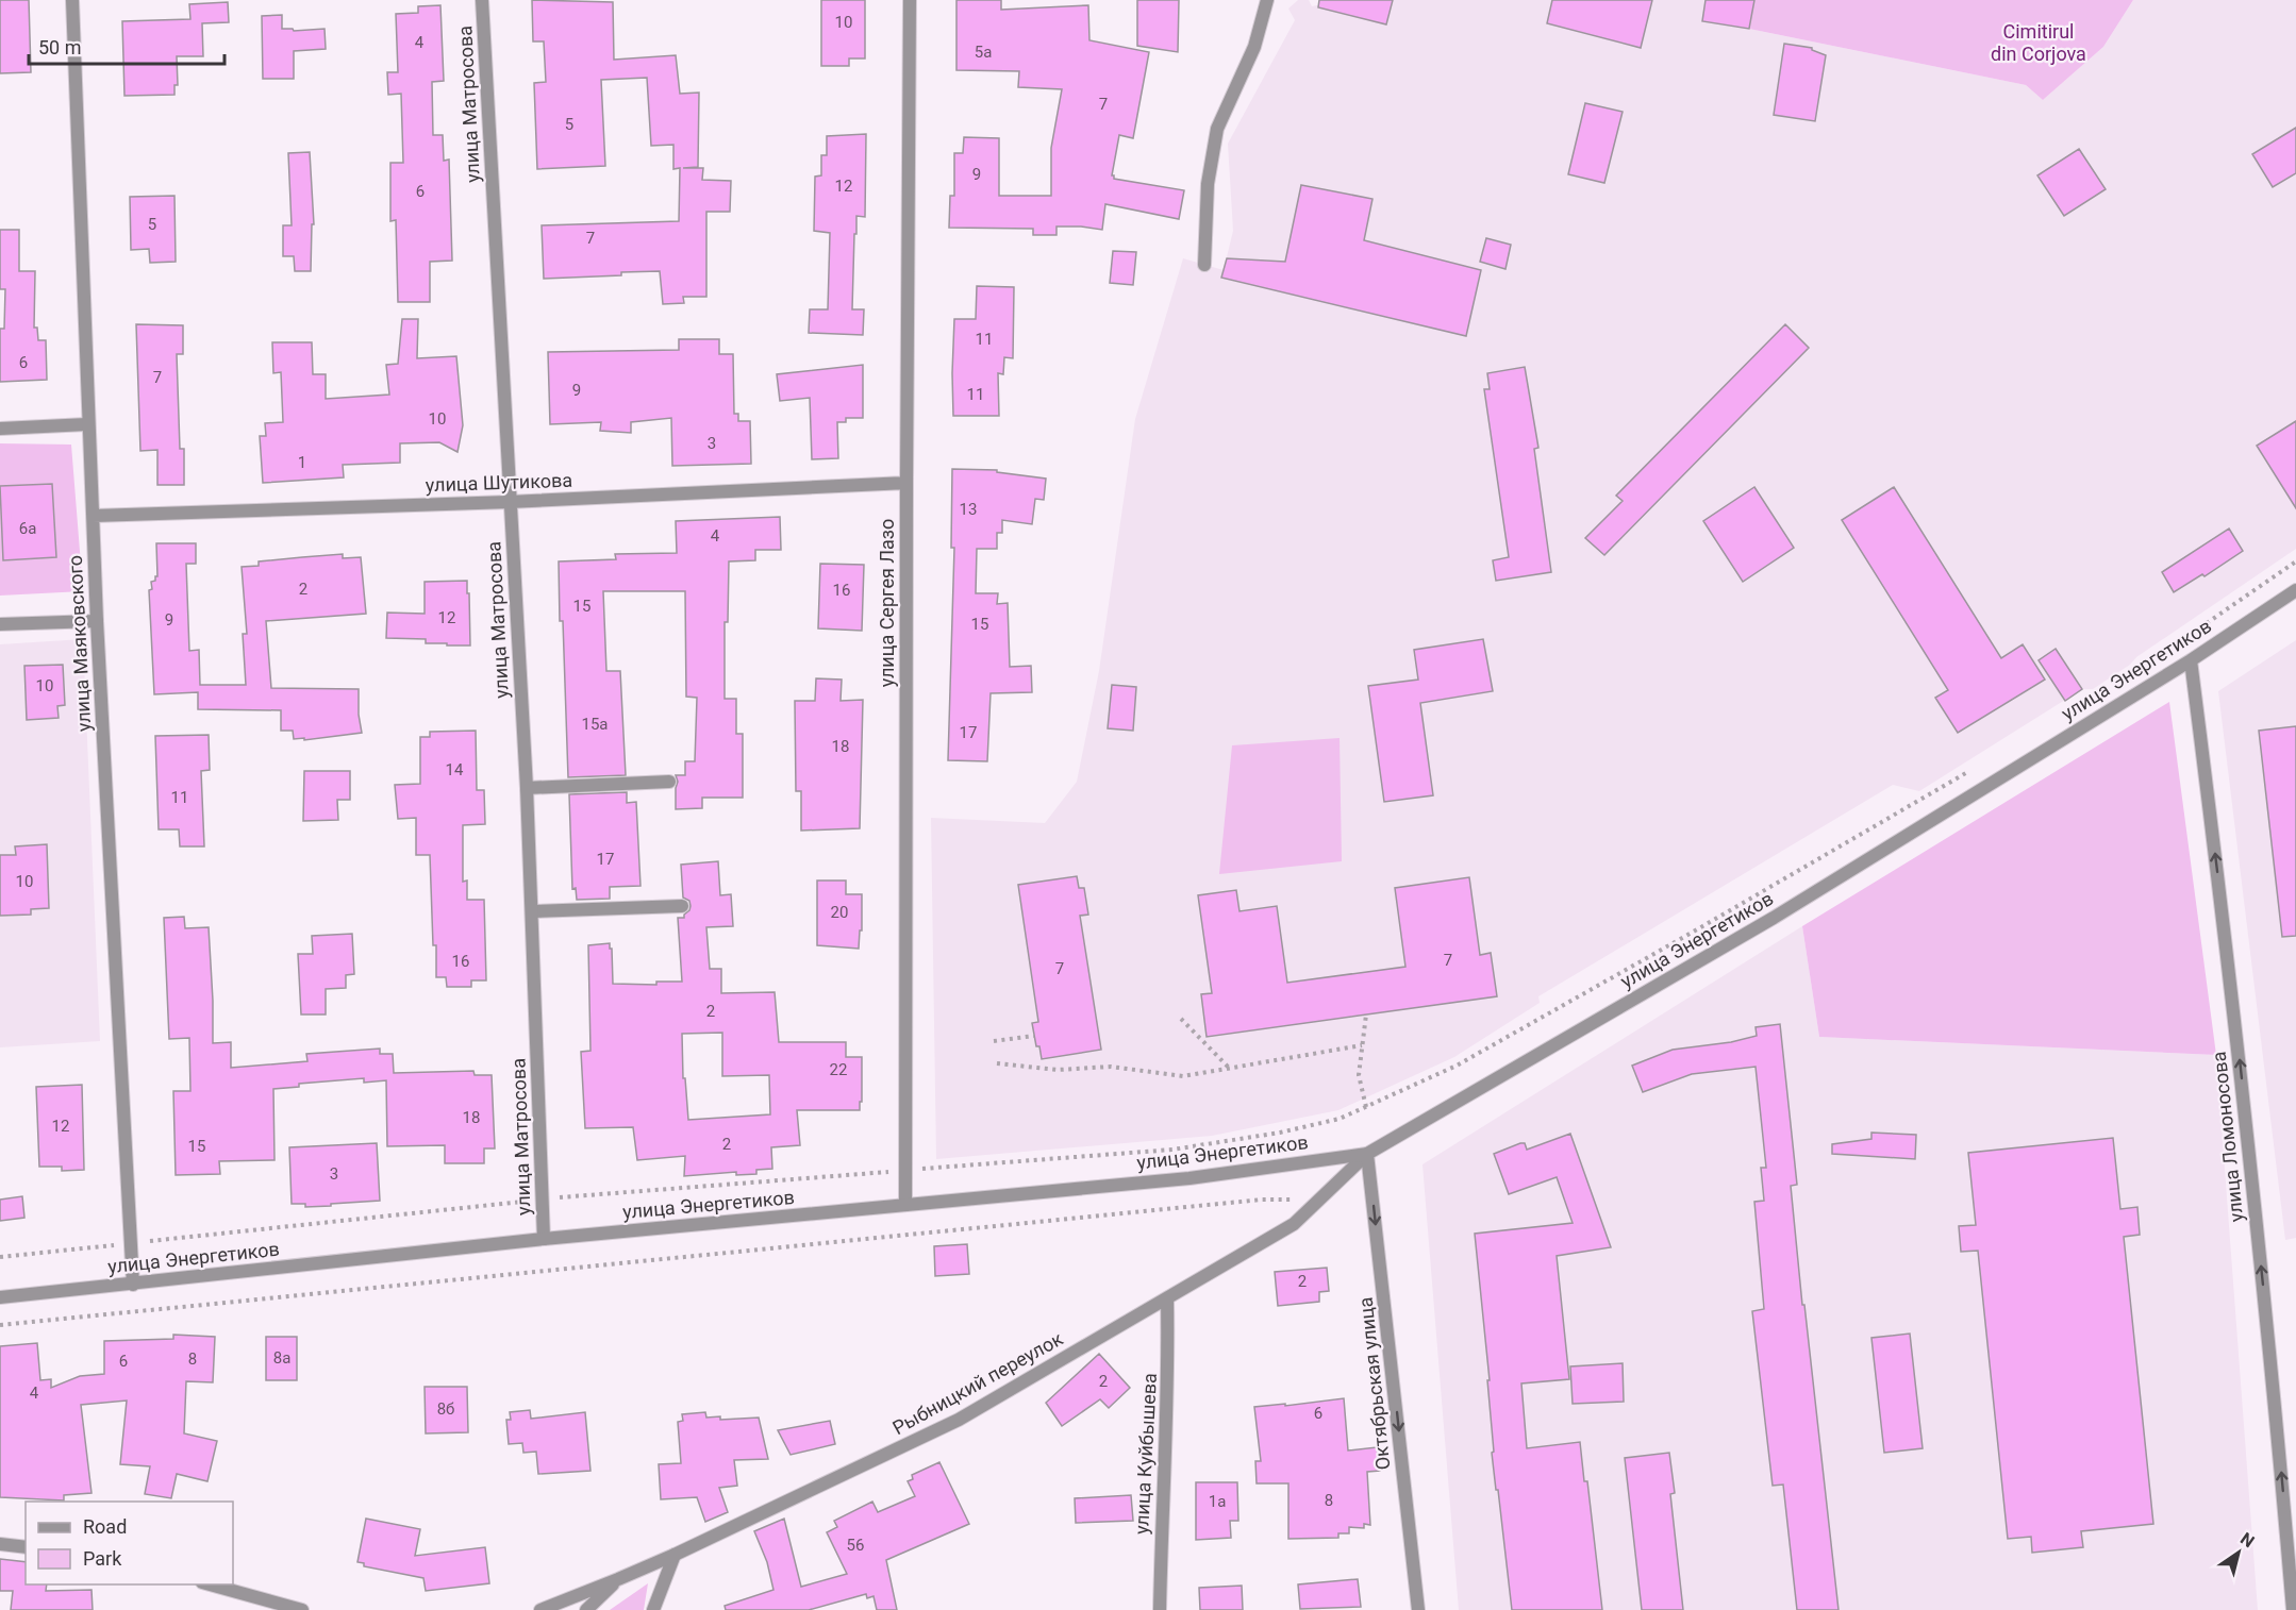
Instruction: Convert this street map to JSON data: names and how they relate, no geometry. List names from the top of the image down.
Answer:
{
  "streets": {
    "street": [
      "улица Матросова",
      "улица Шутикова",
      "улица Сергея Лазо",
      "улица Маяковского",
      "улица Энергетиков",
      "улица Ломоносова",
      "Рыбницкий переулок",
      "Октябрьская улица",
      "улица Куйбышева"
    ]
  },
  "crossings": [
    ["улица Матросова", "улица Шутикова"],
    ["улица Матросова", "улица Энергетиков"],
    ["улица Шутикова", "улица Сергея Лазо"],
    ["улица Шутикова", "улица Маяковского"],
    ["улица Сергея Лазо", "улица Энергетиков"],
    ["улица Маяковского", "улица Энергетиков"],
    ["улица Энергетиков", "улица Ломоносова"],
    ["улица Энергетиков", "Рыбницкий переулок"],
    ["улица Энергетиков", "Октябрьская улица"],
    ["Рыбницкий переулок", "Октябрьская улица"],
    ["Рыбницкий переулок", "улица Куйбышева"]
  ],
  "one_way": ["улица Ломоносова", "Октябрьская улица"],
  "parks": ["Cimitirul din Corjova"],
  "house_numbers": [
    "10",
    "4",
    "5а",
    "7",
    "5",
    "9",
    "12",
    "6",
    "5",
    "7",
    "11",
    "6",
    "7",
    "9",
    "11",
    "10",
    "3",
    "1",
    "13",
    "6а",
    "4",
    "2",
    "16",
    "15",
    "12",
    "9",
    "15",
    "10",
    "15а",
    "17",
    "18",
    "14",
    "11",
    "17",
    "10",
    "20",
    "7",
    "16",
    "7",
    "2",
    "22",
    "18",
    "12",
    "2",
    "15",
    "3",
    "2",
    "8а",
    "8",
    "6",
    "2",
    "4",
    "8б",
    "6",
    "8",
    "1а",
    "56"
  ],
  "legend": ["Road", "Park"],
  "scale_bar": "50 m",
  "north": "top right"
}
